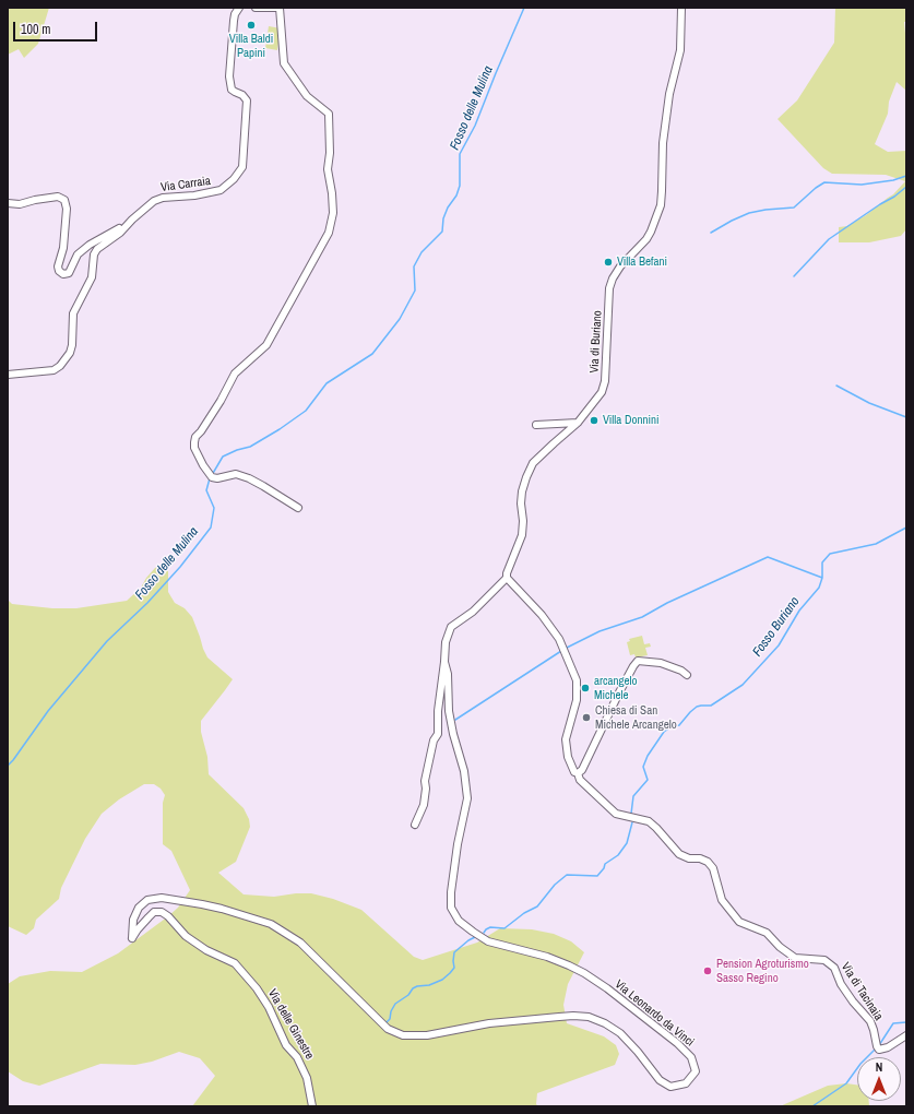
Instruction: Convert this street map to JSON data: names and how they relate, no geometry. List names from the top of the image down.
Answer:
{
  "streets": {
    "street": [
      "Via Carraia",
      "Via di Buriano",
      "Via di Tacinaia",
      "Via Leonardo da Vinci",
      "Via delle Ginestre"
    ]
  },
  "crossings": [
    ["Via di Buriano", "Via Leonardo da Vinci"],
    ["Via Leonardo da Vinci", "Via delle Ginestre"]
  ],
  "water": ["Fosso delle Mulina", "Fosso Buriano"],
  "places": [
    "Villa Baldi Papini",
    "Villa Befani",
    "Villa Donnini",
    "arcangelo Michele",
    "Chiesa di San Michele Arcangelo",
    "Pension Agroturismo Sasso Regino"
  ],
  "scale_bar": "100 m",
  "north": "top"
}
